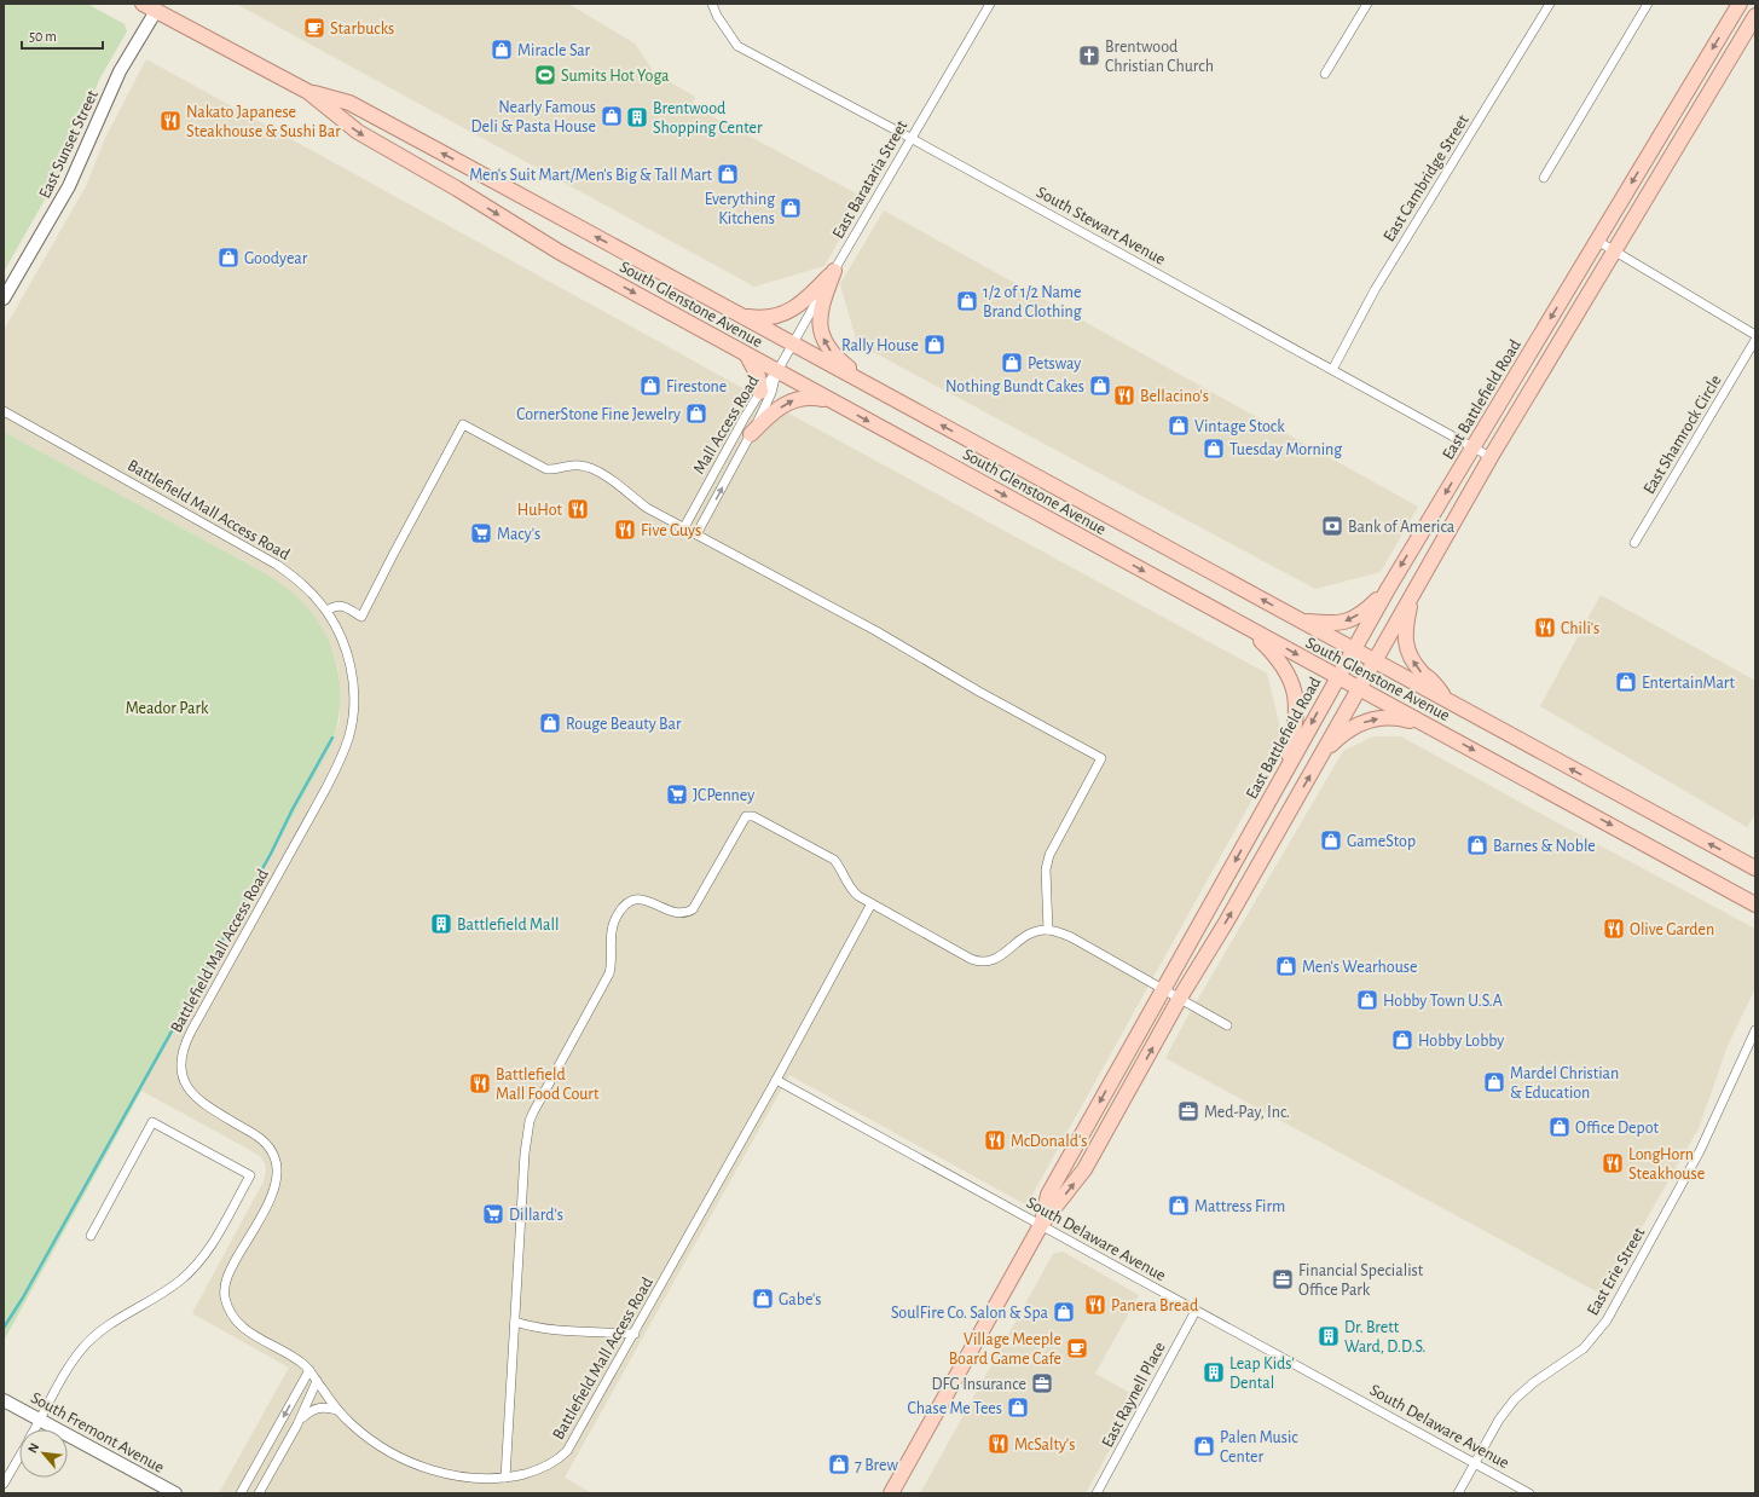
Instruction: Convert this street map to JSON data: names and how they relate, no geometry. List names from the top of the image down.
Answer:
{
  "streets": {
    "main road": [
      "East Sunset Street",
      "South Glenstone Avenue",
      "East Battlefield Road",
      "South Fremont Avenue"
    ],
    "street": [
      "East Cambridge Street",
      "East Barataria Street",
      "South Stewart Avenue",
      "Mall Access Road",
      "East Shamrock Circle",
      "Battlefield Mall Access Road",
      "South Delaware Avenue",
      "East Erie Street",
      "East Raynell Place"
    ]
  },
  "crossings": [
    ["East Sunset Street", "South Glenstone Avenue"],
    ["East Cambridge Street", "South Stewart Avenue"],
    ["East Barataria Street", "South Stewart Avenue"],
    ["East Barataria Street", "South Glenstone Avenue"],
    ["East Barataria Street", "Mall Access Road"],
    ["South Stewart Avenue", "East Battlefield Road"],
    ["South Glenstone Avenue", "East Battlefield Road"],
    ["South Glenstone Avenue", "Mall Access Road"],
    ["East Battlefield Road", "South Delaware Avenue"],
    ["Battlefield Mall Access Road", "South Delaware Avenue"],
    ["South Delaware Avenue", "East Erie Street"],
    ["South Delaware Avenue", "East Raynell Place"]
  ],
  "parks": ["Meador Park"],
  "places": {
    "cafe": ["Starbucks", "Village Meeple Board Game Cafe"],
    "shop": [
      "Miracle Sar",
      "Nearly Famous Deli & Pasta House",
      "Men's Suit Mart/Men's Big & Tall Mart",
      "Everything Kitchens",
      "Goodyear",
      "1/2 of 1/2 Name Brand Clothing",
      "Rally House",
      "Petsway",
      "Firestone",
      "Nothing Bundt Cakes",
      "CornerStone Fine Jewelry",
      "Vintage Stock",
      "Tuesday Morning",
      "EntertainMart",
      "Rouge Beauty Bar",
      "GameStop",
      "Barnes & Noble",
      "Men's Wearhouse",
      "Hobby Town U.S.A",
      "Hobby Lobby",
      "Mardel Christian & Education",
      "Office Depot",
      "Mattress Firm",
      "Gabe's",
      "SoulFire Co. Salon & Spa",
      "Chase Me Tees",
      "Palen Music Center",
      "7 Brew"
    ],
    "church": ["Brentwood Christian Church"],
    "sports": ["Sumits Hot Yoga"],
    "building": [
      "Brentwood Shopping Center",
      "Battlefield Mall",
      "Dr. Brett Ward, D.D.S.",
      "Leap Kids' Dental"
    ],
    "restaurant": [
      "Nakato Japanese Steakhouse & Sushi Bar",
      "Bellacino's",
      "HuHot",
      "Five Guys",
      "Chili's",
      "Olive Garden",
      "Battlefield Mall Food Court",
      "McDonald's",
      "LongHorn Steakhouse",
      "Panera Bread",
      "McSalty’s"
    ],
    "bank": ["Bank of America"],
    "supermarket": ["Macy's", "JCPenney", "Dillard's"],
    "office": ["Med-Pay, Inc.", "Financial Specialist Office Park", "DFG Insurance"]
  },
  "scale_bar": "50 m",
  "north": "top left"
}
